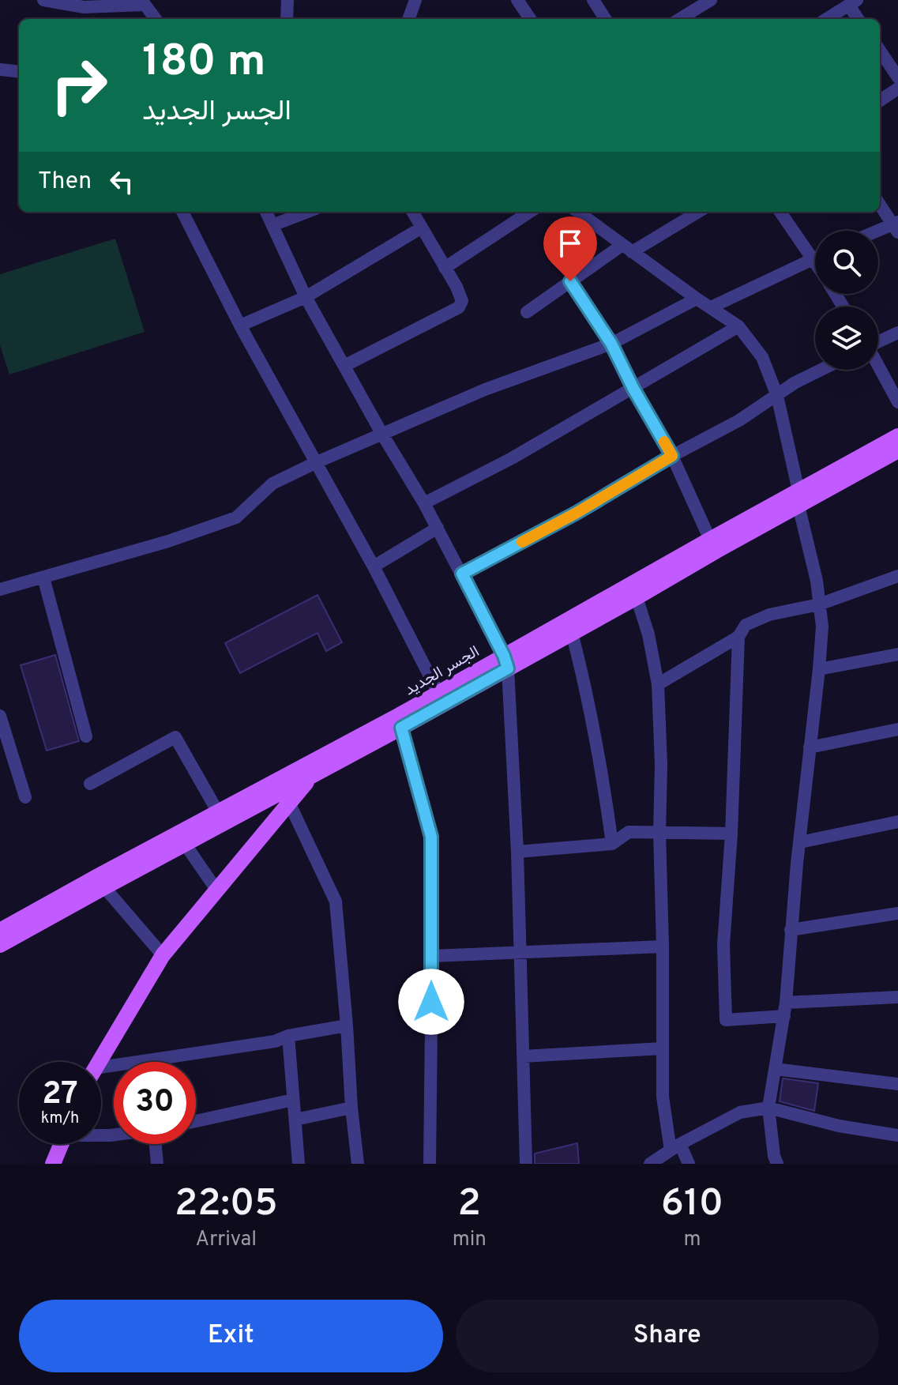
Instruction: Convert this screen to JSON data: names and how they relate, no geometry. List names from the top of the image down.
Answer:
{
  "streets": {
    "main road": ["الجسر الجديد"]
  },
  "page": {
    "turn": ["180 m", "الجسر الجديد"],
    "then": "Then",
    "speed": "27 km/h",
    "limit": "30",
    "eta": [
      "22:05",
      "Arrival",
      "2",
      "min",
      "610",
      "m"
    ],
    "buttons": ["Exit", "Share"]
  }
}
